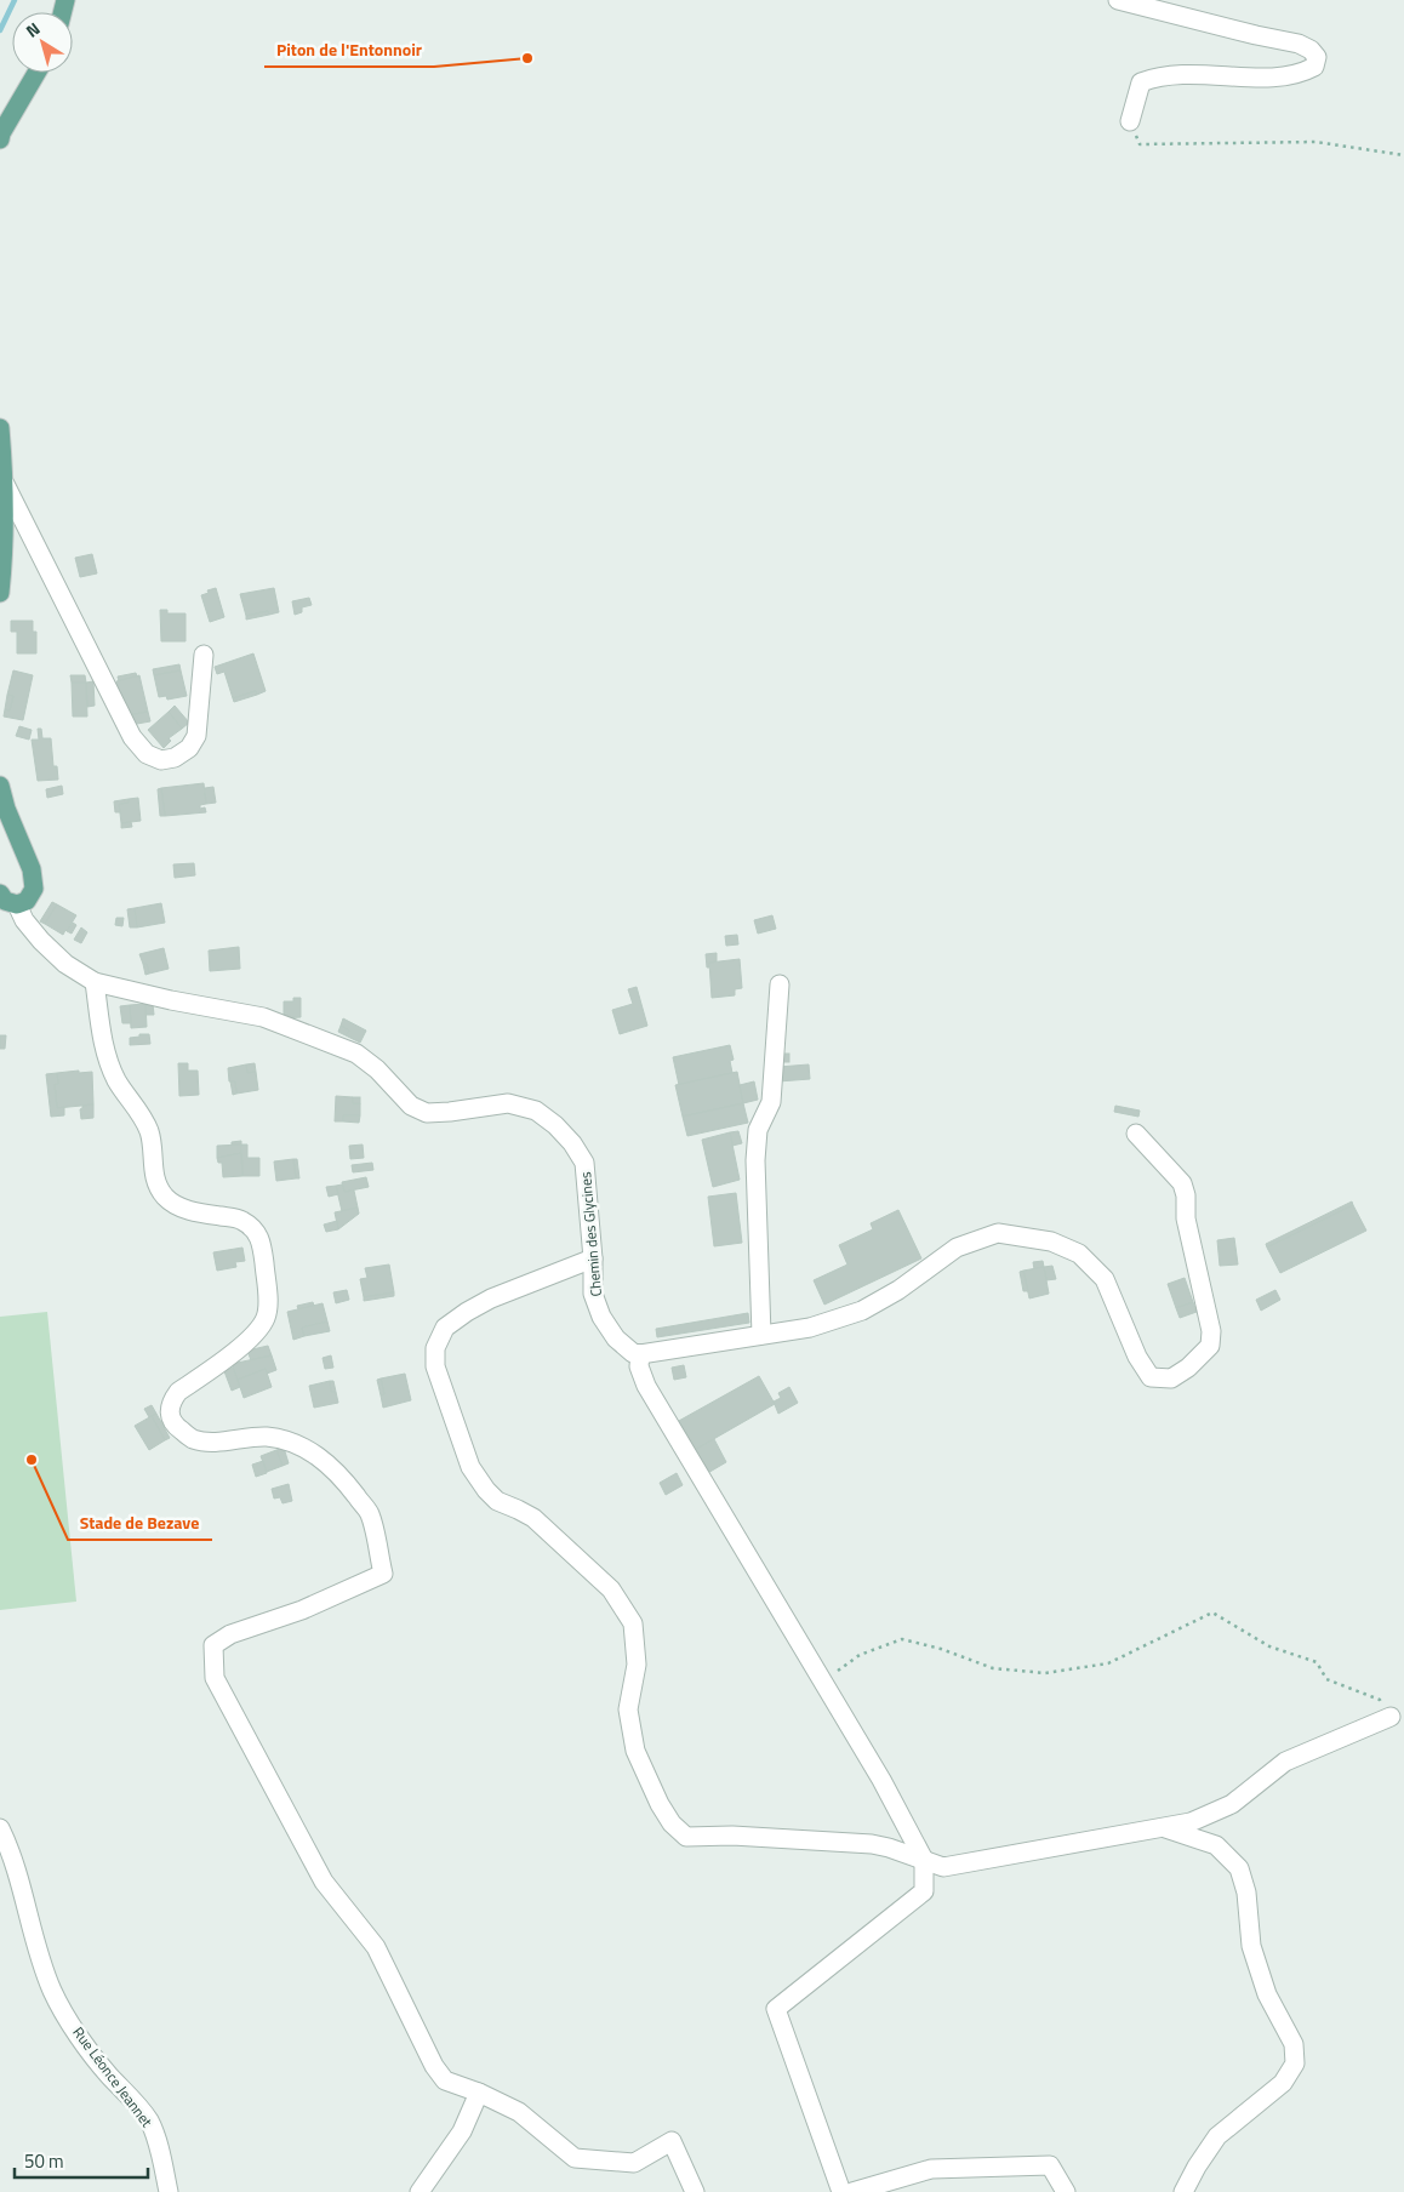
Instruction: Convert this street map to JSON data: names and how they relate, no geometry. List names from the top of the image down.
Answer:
{
  "streets": {
    "street": ["Chemin des Glycines", "Rue Léonce Jeannet"]
  },
  "places": ["Piton de l'Entonnoir", "Stade de Bezave"],
  "scale_bar": "50 m",
  "north": "top left"
}
